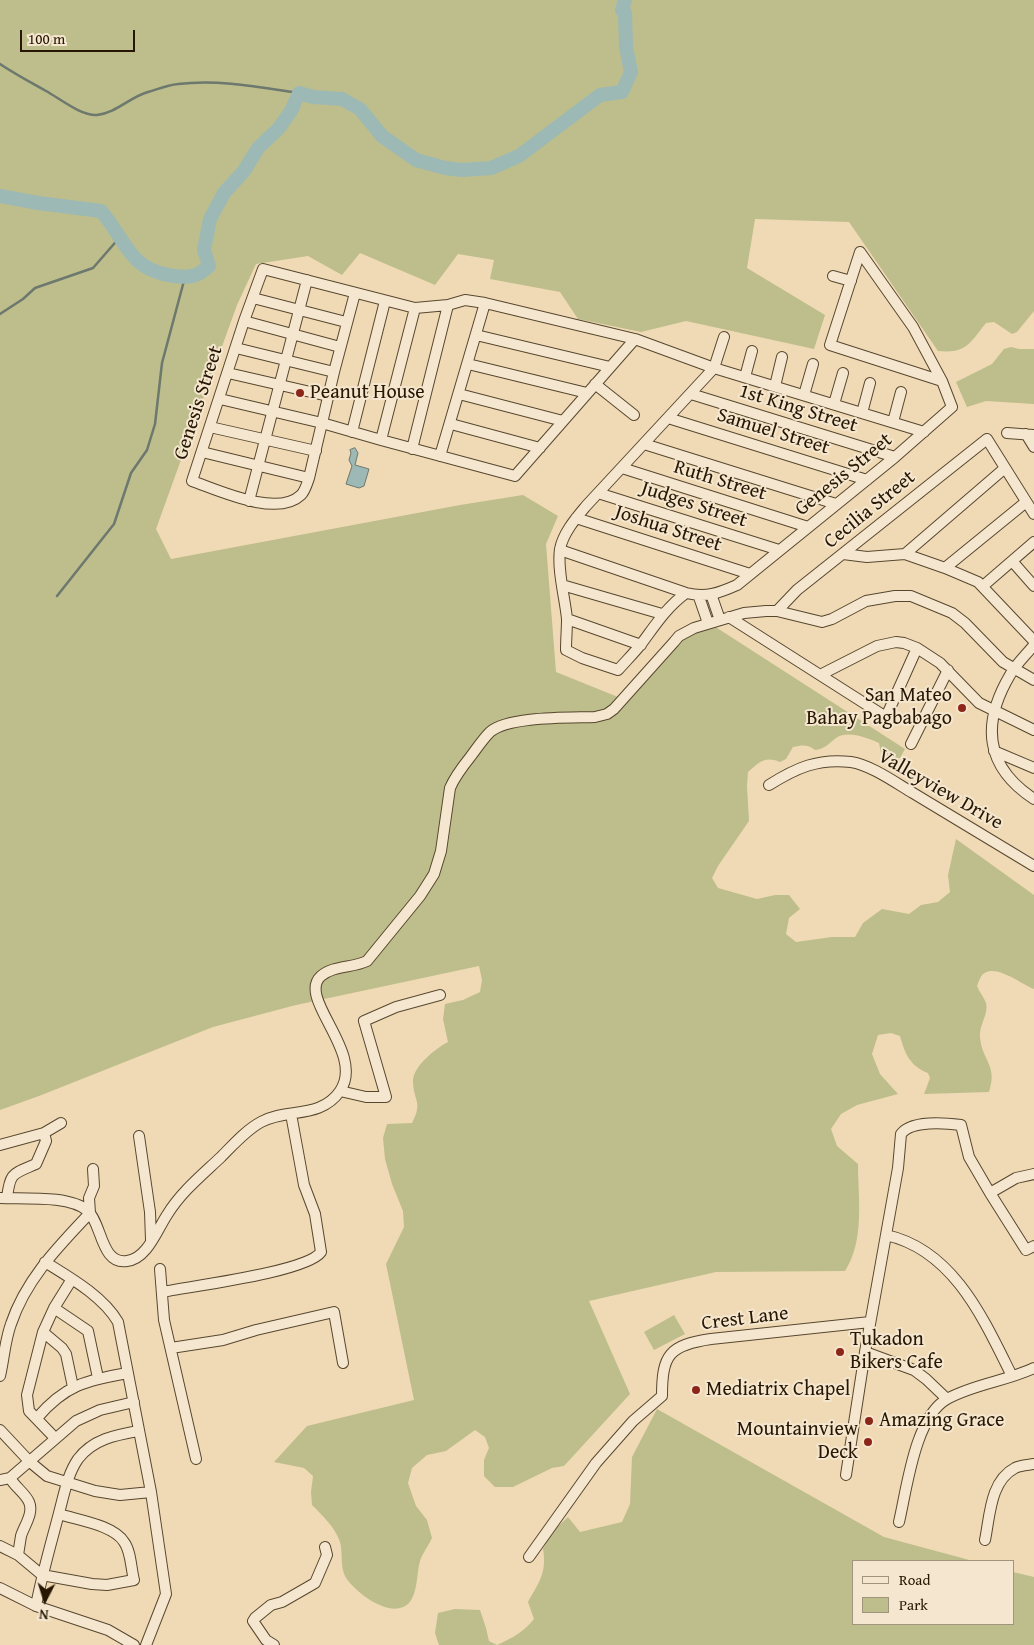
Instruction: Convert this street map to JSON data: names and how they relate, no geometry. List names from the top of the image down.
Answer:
{
  "streets": {
    "street": [
      "Genesis Street",
      "1st King Street",
      "Samuel Street",
      "Ruth Street",
      "Judges Street",
      "Cecilia Street",
      "Joshua Street",
      "Valleyview Drive",
      "Crest Lane"
    ]
  },
  "crossings": [
    ["Genesis Street", "1st King Street"],
    ["Genesis Street", "Samuel Street"],
    ["Genesis Street", "Ruth Street"],
    ["Genesis Street", "Judges Street"],
    ["Genesis Street", "Joshua Street"]
  ],
  "places": [
    "Peanut House",
    "San Mateo Bahay Pagbabago",
    "Tukadon Bikers Cafe",
    "Mediatrix Chapel",
    "Amazing Grace",
    "Mountainview Deck"
  ],
  "legend": ["Road", "Park"],
  "scale_bar": "100 m",
  "north": "bottom"
}
